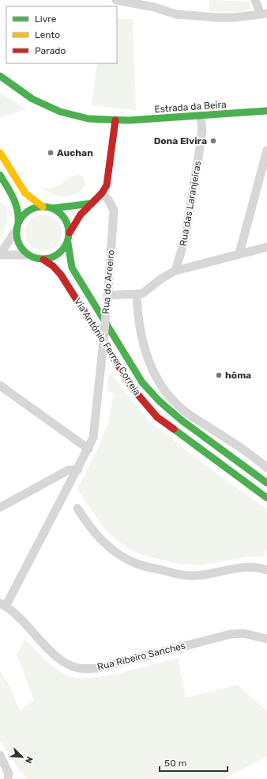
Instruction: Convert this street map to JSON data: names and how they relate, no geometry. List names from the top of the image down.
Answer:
{
  "streets": {
    "main road": ["Estrada da Beira", "Via António Ferrer Correia"],
    "street": ["Rua das Laranjeiras", "Rua do Areeiro", "Rua Ribeiro Sanches"]
  },
  "crossings": [
    ["Estrada da Beira", "Rua das Laranjeiras"],
    ["Rua do Areeiro", "Rua Ribeiro Sanches"]
  ],
  "places": ["Dona Elvira", "Auchan", "hôma"],
  "legend": ["Livre", "Lento", "Parado"],
  "scale_bar": "50 m",
  "north": "bottom right"
}
